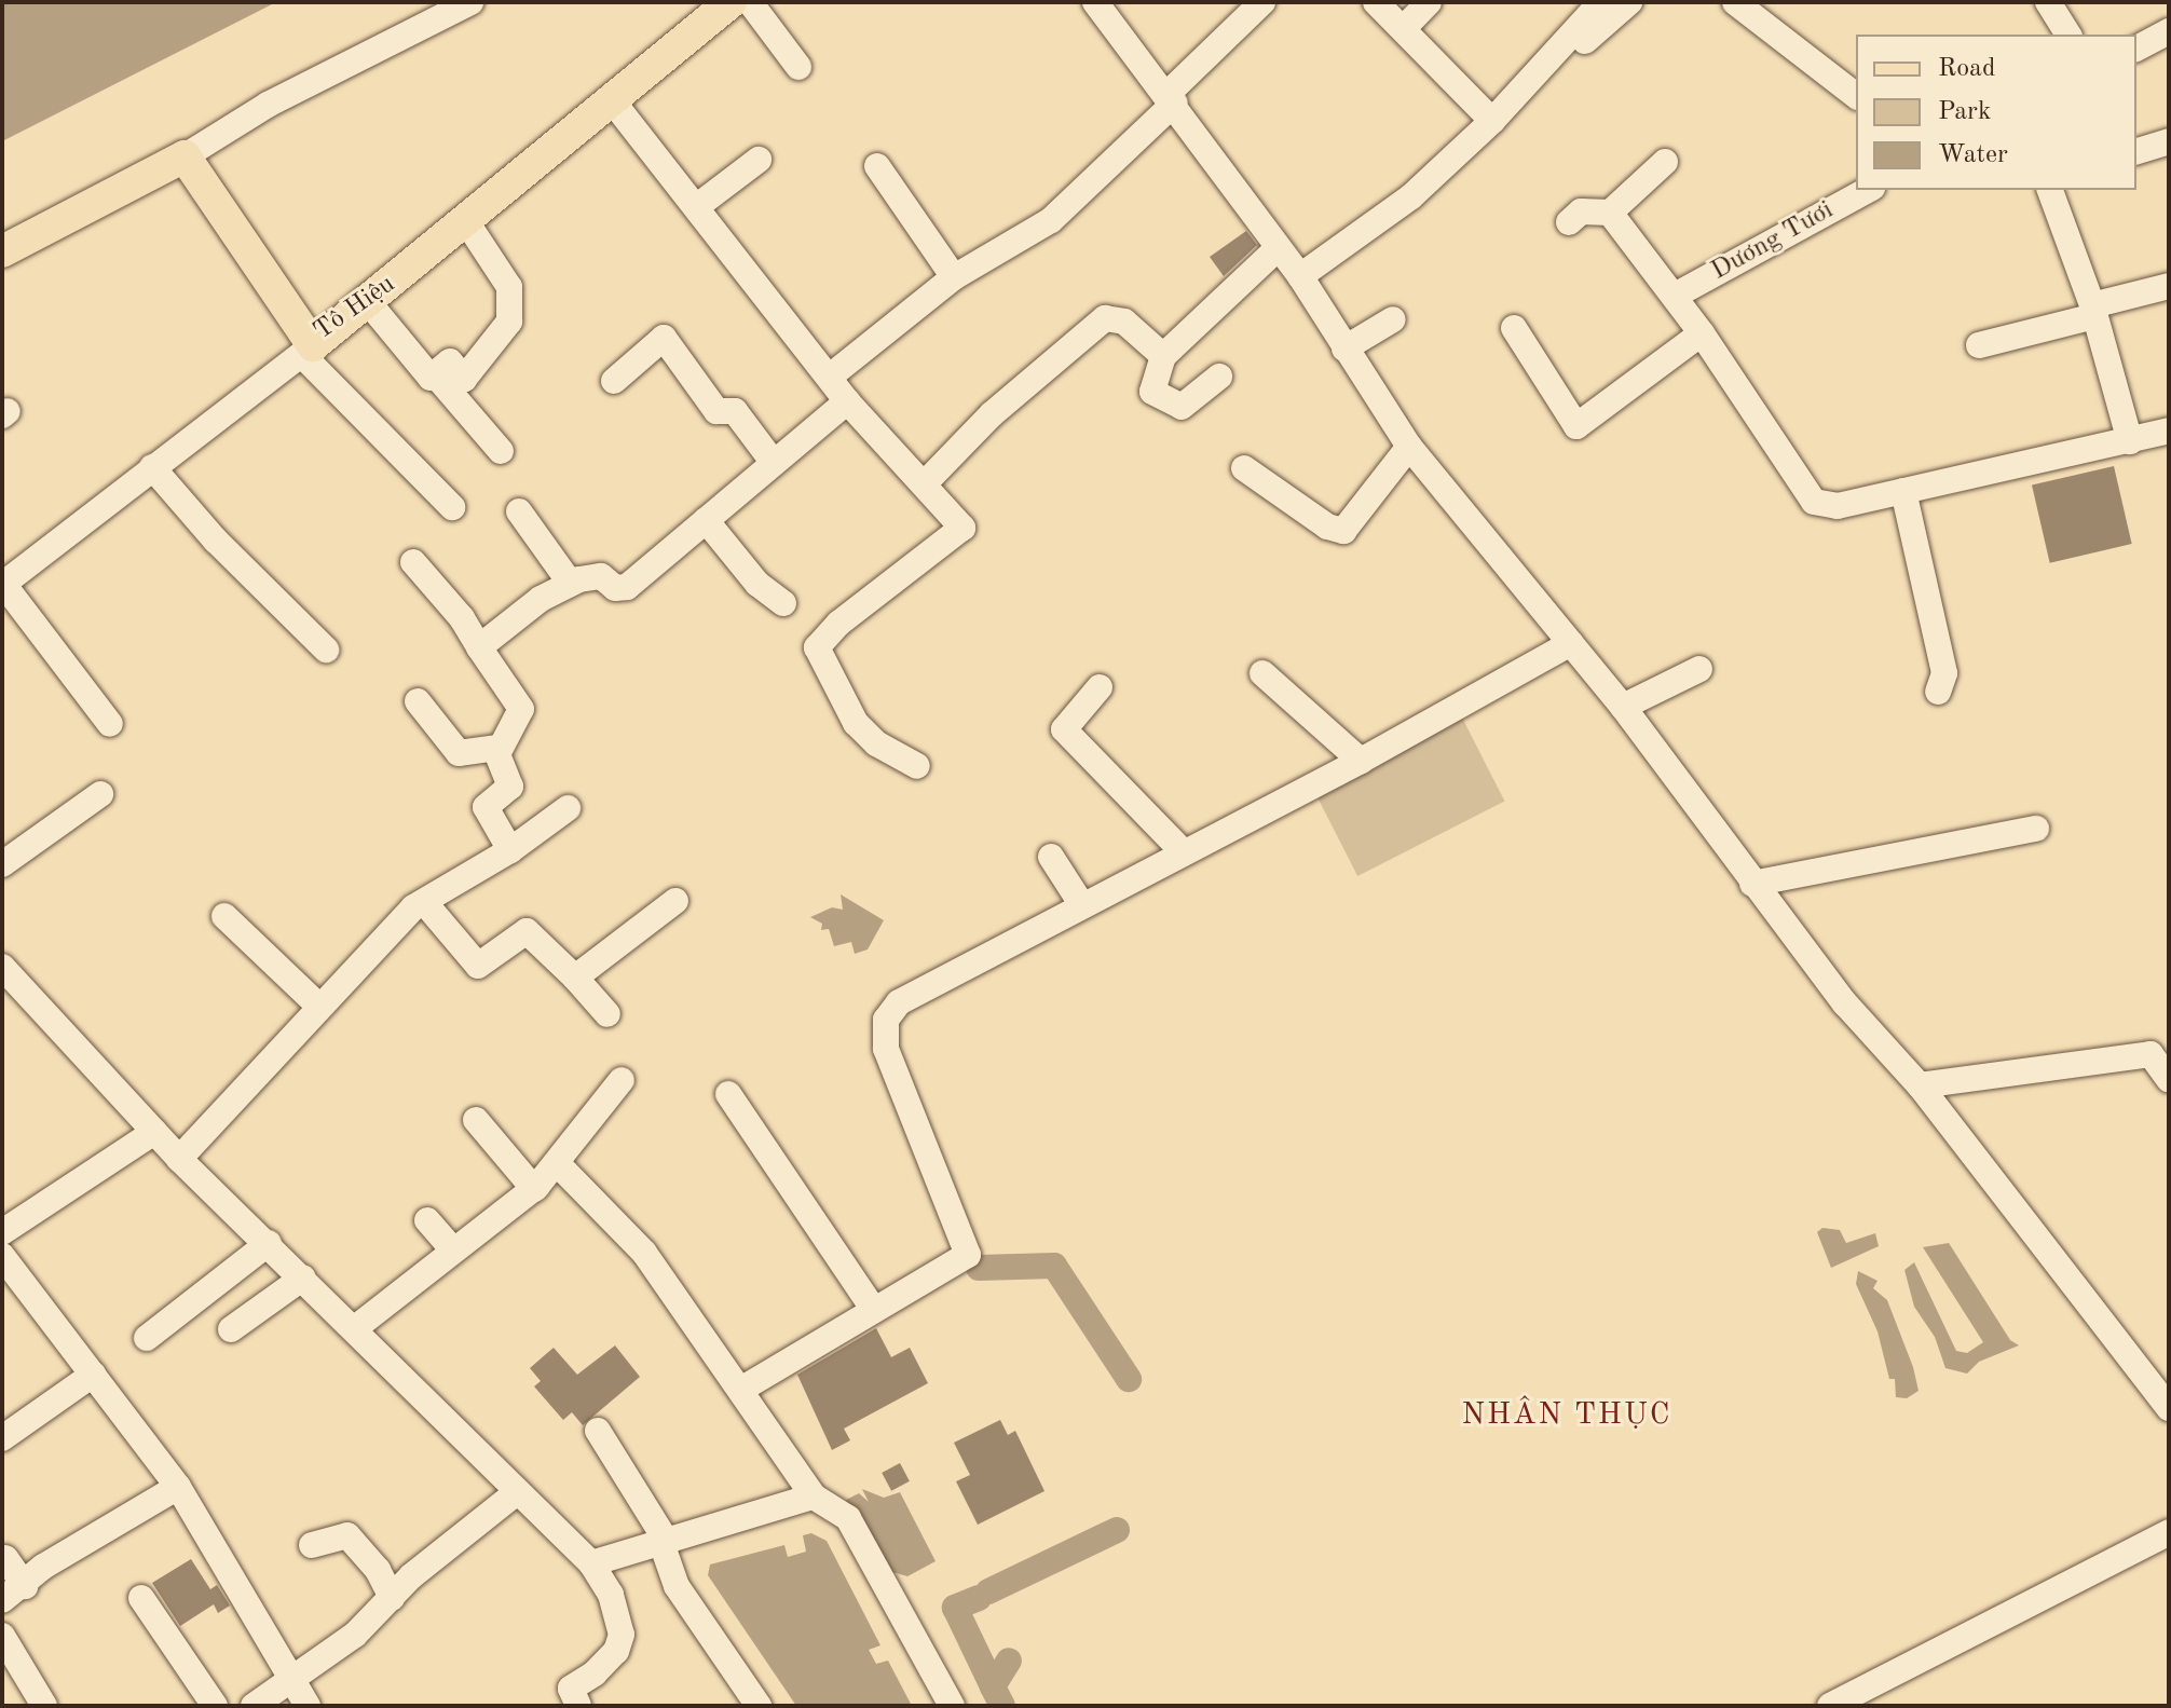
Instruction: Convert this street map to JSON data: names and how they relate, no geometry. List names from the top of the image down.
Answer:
{
  "streets": {
    "main road": ["Tô Hiệu"],
    "street": ["Dương Tươi"]
  },
  "districts": ["NHÂN THỤC"],
  "legend": ["Road", "Park", "Water"]
}
